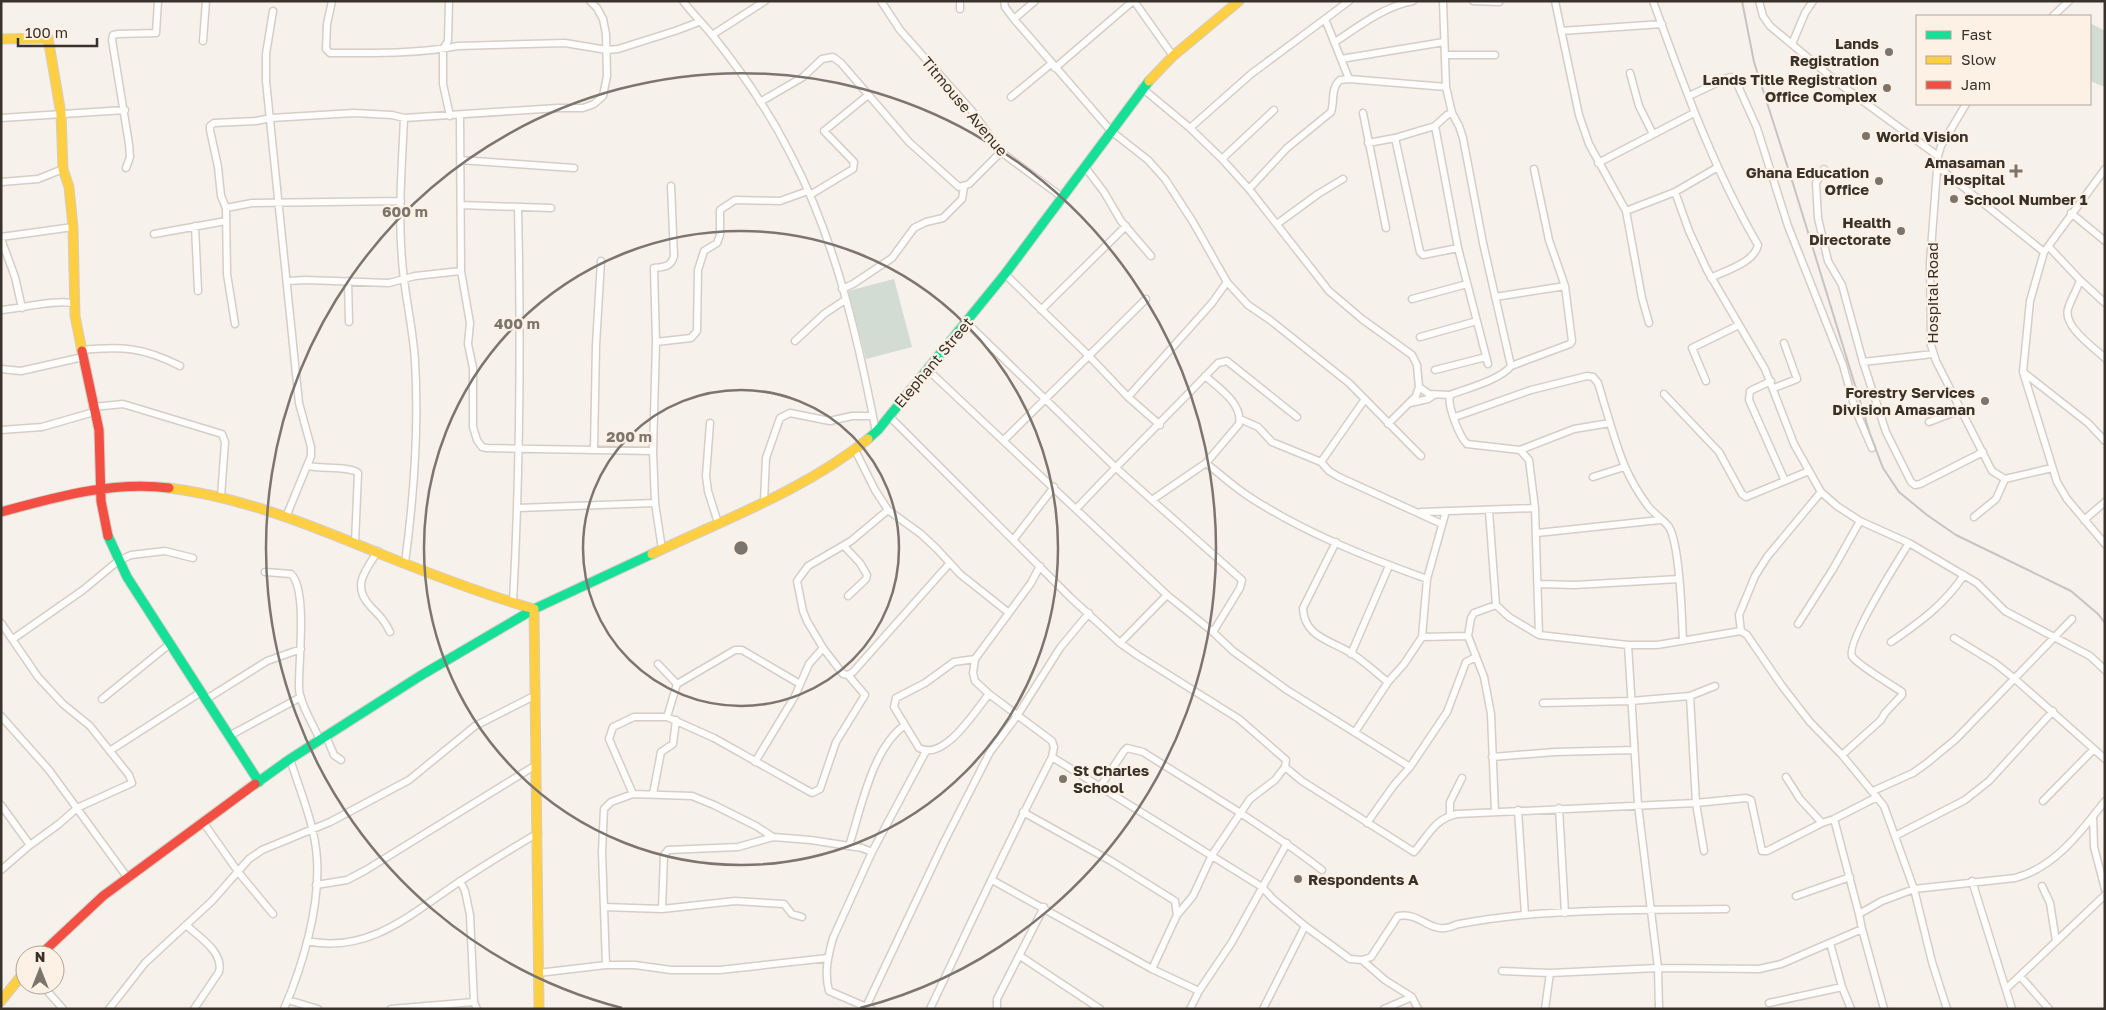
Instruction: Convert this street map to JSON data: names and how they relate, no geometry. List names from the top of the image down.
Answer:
{
  "streets": {
    "street": ["Titmouse Avenue", "Hospital Road", "Elephant Street"]
  },
  "crossings": [
    ["Titmouse Avenue", "Elephant Street"]
  ],
  "places": {
    "other": [
      "Lands Registration",
      "Lands Title Registration Office Complex",
      "World Vision",
      "Ghana Education Office",
      "School Number 1",
      "Health Directorate",
      "Forestry Services Division Amasaman",
      "St Charles School",
      "Respondents A"
    ],
    "health": ["Amasaman Hospital"]
  },
  "legend": ["Fast", "Slow", "Jam"],
  "scale_bar": "100 m",
  "north": "top",
  "rings": ["600 m", "400 m", "200 m"]
}
